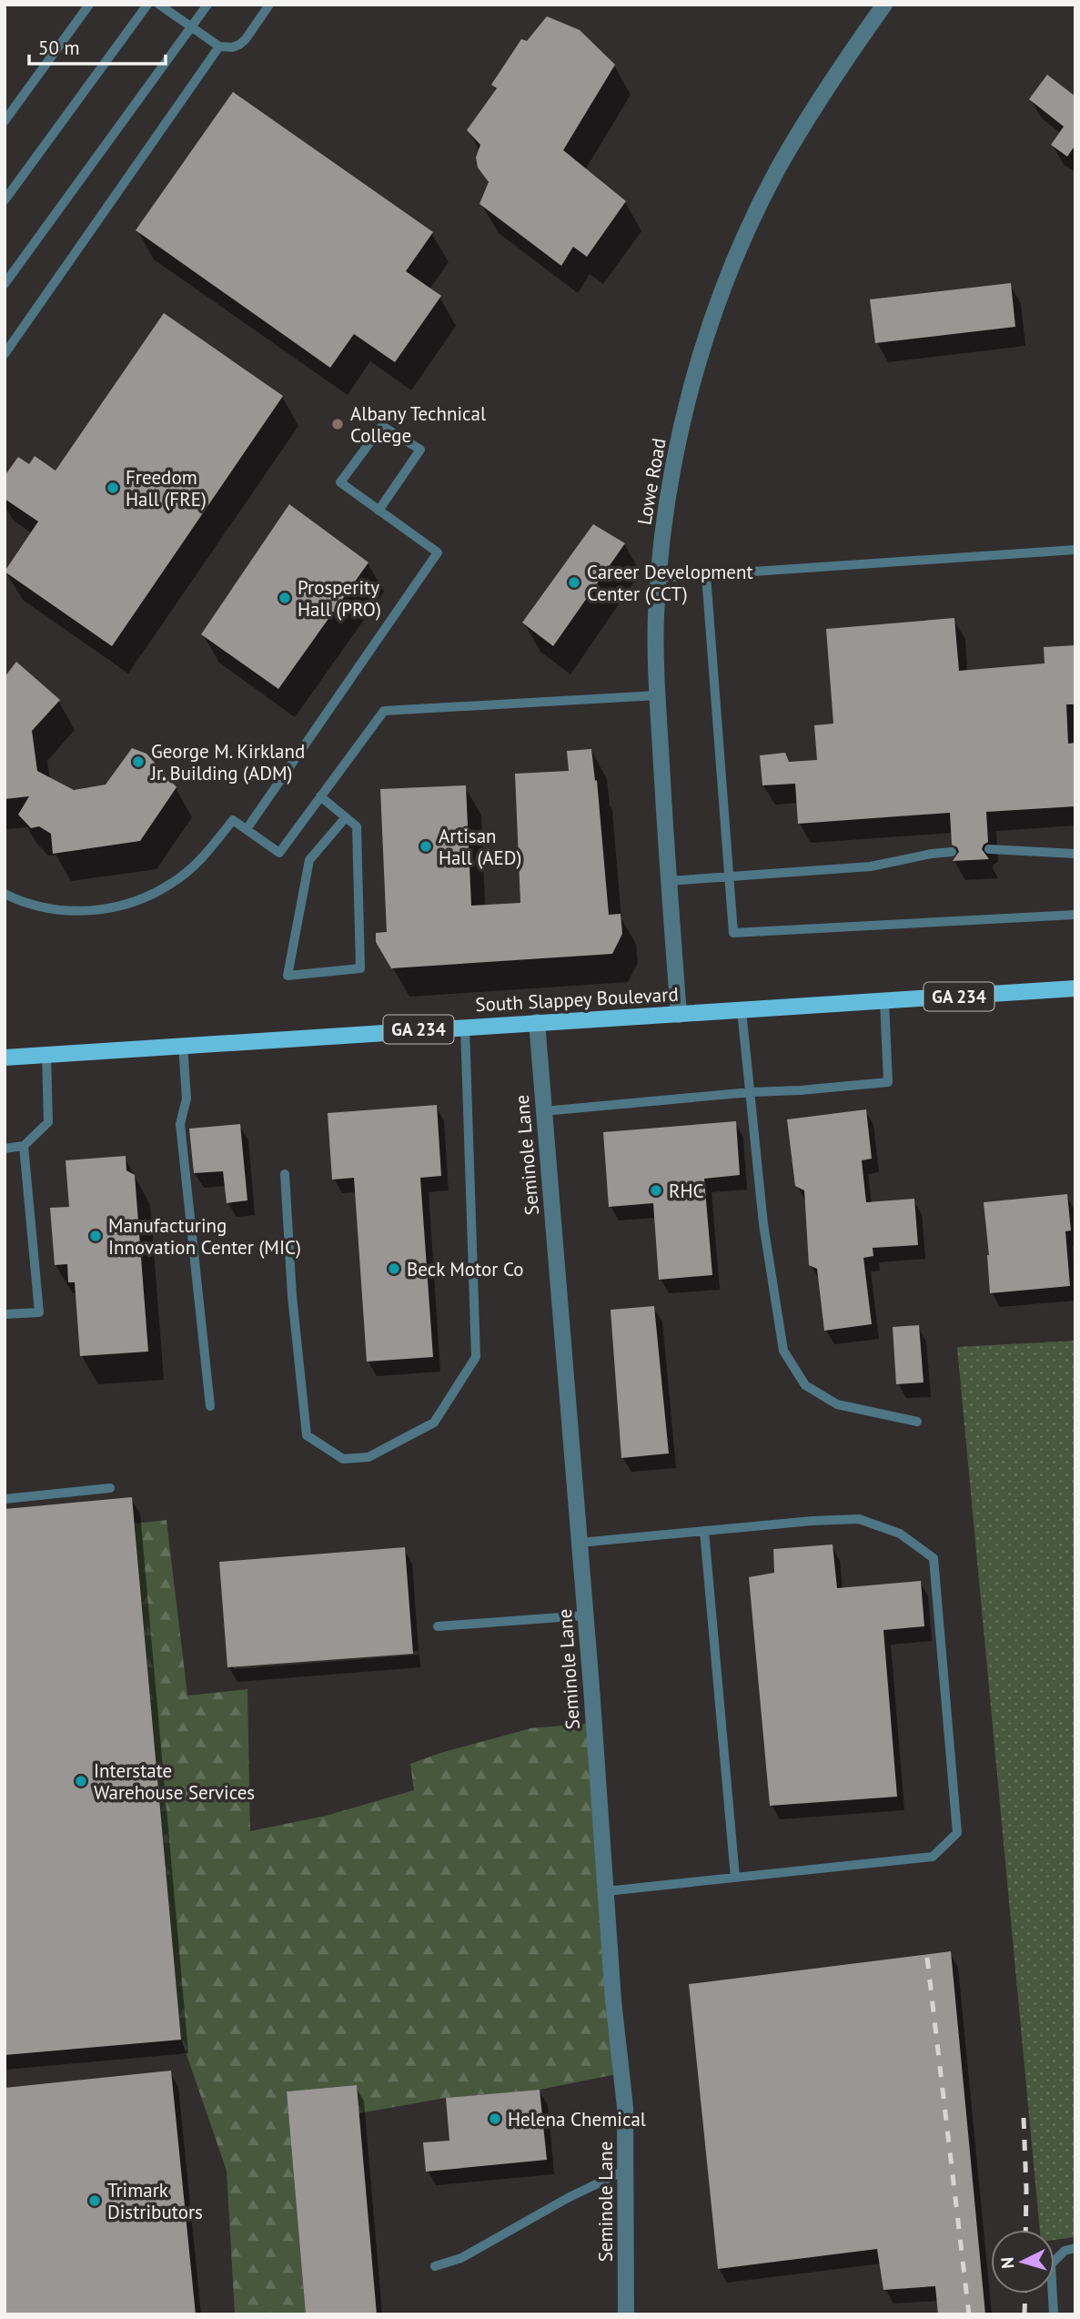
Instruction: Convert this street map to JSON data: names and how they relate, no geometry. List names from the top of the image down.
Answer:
{
  "streets": {
    "main road": ["GA 234", "South Slappey Boulevard"],
    "street": ["Lowe Road", "Seminole Lane"]
  },
  "crossings": [
    ["Lowe Road", "South Slappey Boulevard"],
    ["South Slappey Boulevard", "Seminole Lane"]
  ],
  "places": [
    "Albany Technical College",
    "Freedom Hall (FRE)",
    "Career Development Center (CCT)",
    "Prosperity Hall (PRO)",
    "George M. Kirkland Jr. Building (ADM)",
    "Artisan Hall (AED)",
    "RHC",
    "Manufacturing Innovation Center (MIC)",
    "Beck Motor Co",
    "Interstate Warehouse Services",
    "Helena Chemical",
    "Trimark Distributors"
  ],
  "scale_bar": "50 m",
  "north": "left"
}
